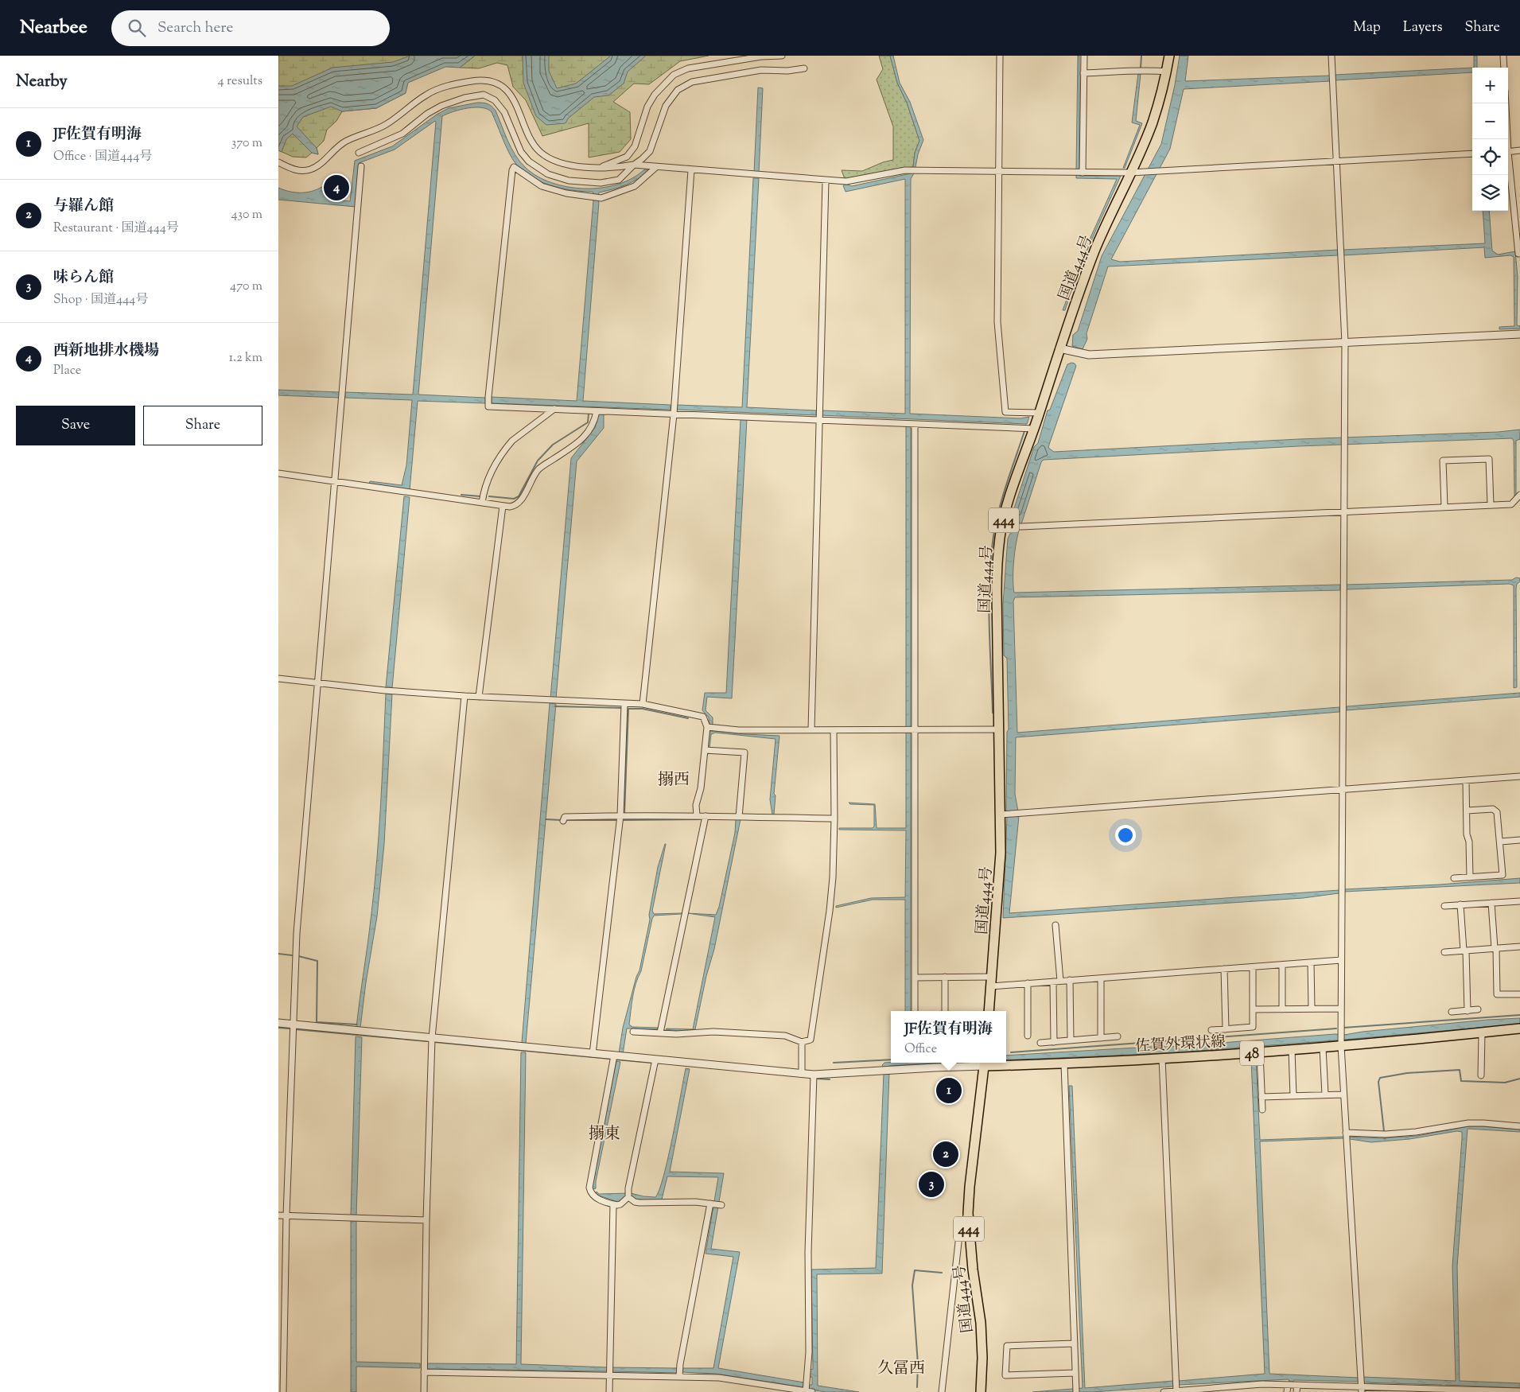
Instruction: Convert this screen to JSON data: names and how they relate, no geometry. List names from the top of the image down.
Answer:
{
  "streets": {
    "main road": [
      "国道444号",
      "444",
      "佐賀外環状線",
      "48"
    ]
  },
  "crossings": [
    ["国道444号", "佐賀外環状線"]
  ],
  "districts": ["搦西", "搦東", "久冨西"],
  "page": {
    "header": "Nearbee",
    "search": "Search here",
    "nav": ["Map", "Layers", "Share"],
    "heading": ["Nearby", "4 results"],
    "map_buttons": ["+", "−"],
    "list": [
      {
        "mark": "1",
        "name": "JF佐賀有明海",
        "note": "Office · 国道444号",
        "value": "370 m"
      },
      {
        "mark": "2",
        "name": "与羅ん館",
        "note": "Restaurant · 国道444号",
        "value": "430 m"
      },
      {
        "mark": "3",
        "name": "味らん館",
        "note": "Shop · 国道444号",
        "value": "470 m"
      },
      {
        "mark": "4",
        "name": "西新地排水機場",
        "note": "Place",
        "value": "1.2 km"
      }
    ],
    "pins": [
      "4",
      "1",
      "2",
      "3"
    ],
    "buttons": ["Save", "Share"],
    "popup": ["JF佐賀有明海", "Office"]
  }
}
